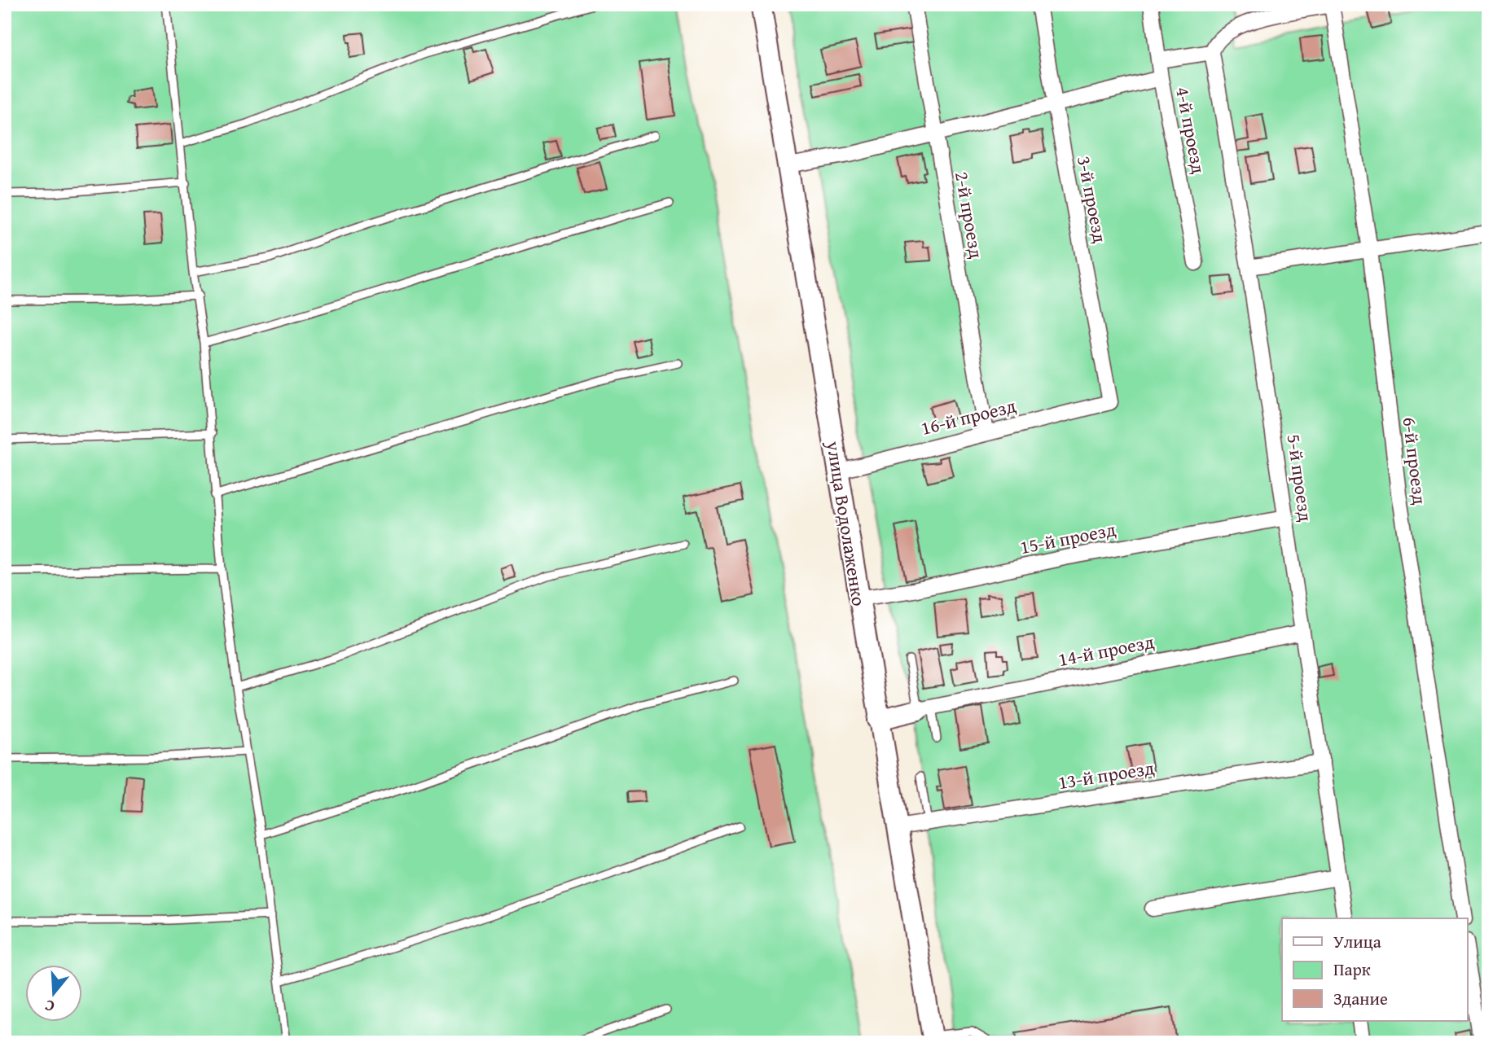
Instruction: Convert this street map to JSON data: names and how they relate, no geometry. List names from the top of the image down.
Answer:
{
  "streets": {
    "main road": ["улица Водолаженко"],
    "street": [
      "4-й проезд",
      "3-й проезд",
      "2-й проезд",
      "16-й проезд",
      "6-й проезд",
      "5-й проезд",
      "15-й проезд",
      "14-й проезд",
      "13-й проезд"
    ]
  },
  "crossings": [
    ["3-й проезд", "16-й проезд"],
    ["2-й проезд", "16-й проезд"],
    ["16-й проезд", "улица Водолаженко"],
    ["5-й проезд", "15-й проезд"],
    ["5-й проезд", "14-й проезд"],
    ["5-й проезд", "13-й проезд"],
    ["улица Водолаженко", "15-й проезд"],
    ["улица Водолаженко", "13-й проезд"]
  ],
  "legend": ["Улица", "Парк", "Здание"],
  "north": "bottom"
}
